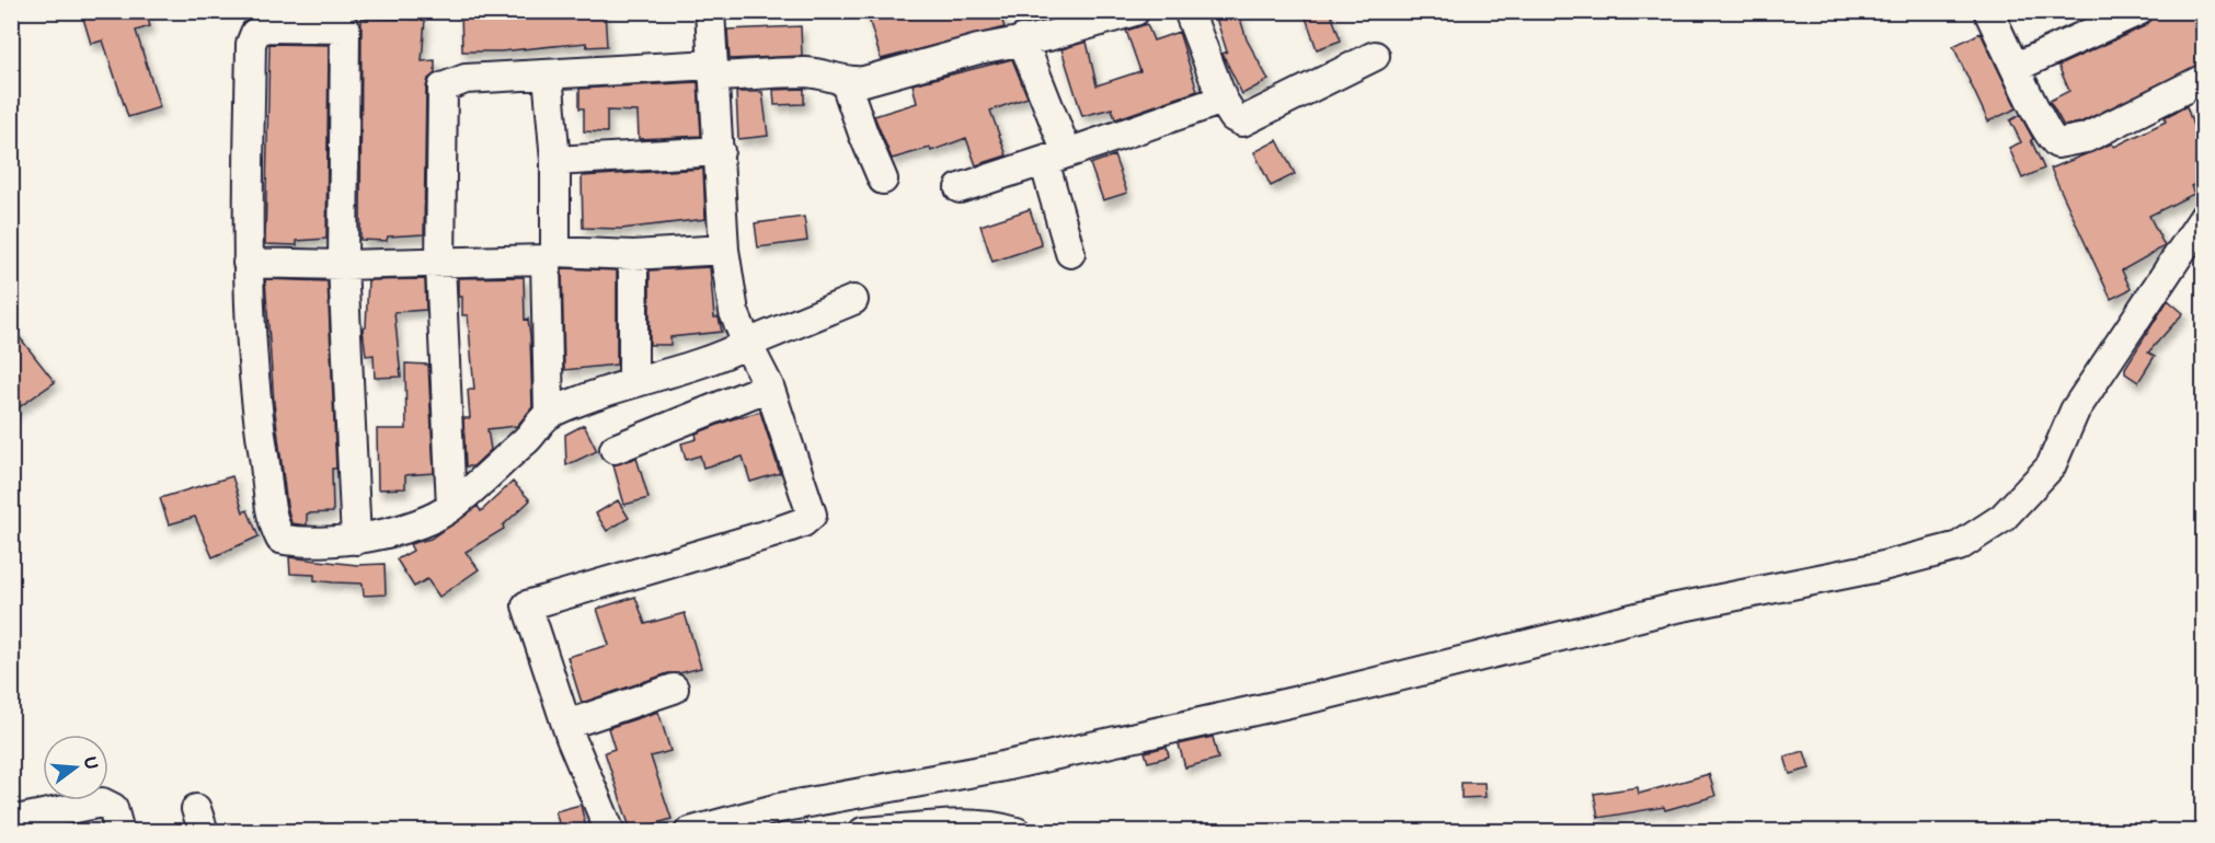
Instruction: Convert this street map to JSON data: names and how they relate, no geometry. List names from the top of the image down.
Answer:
{
  "north": "right"
}
